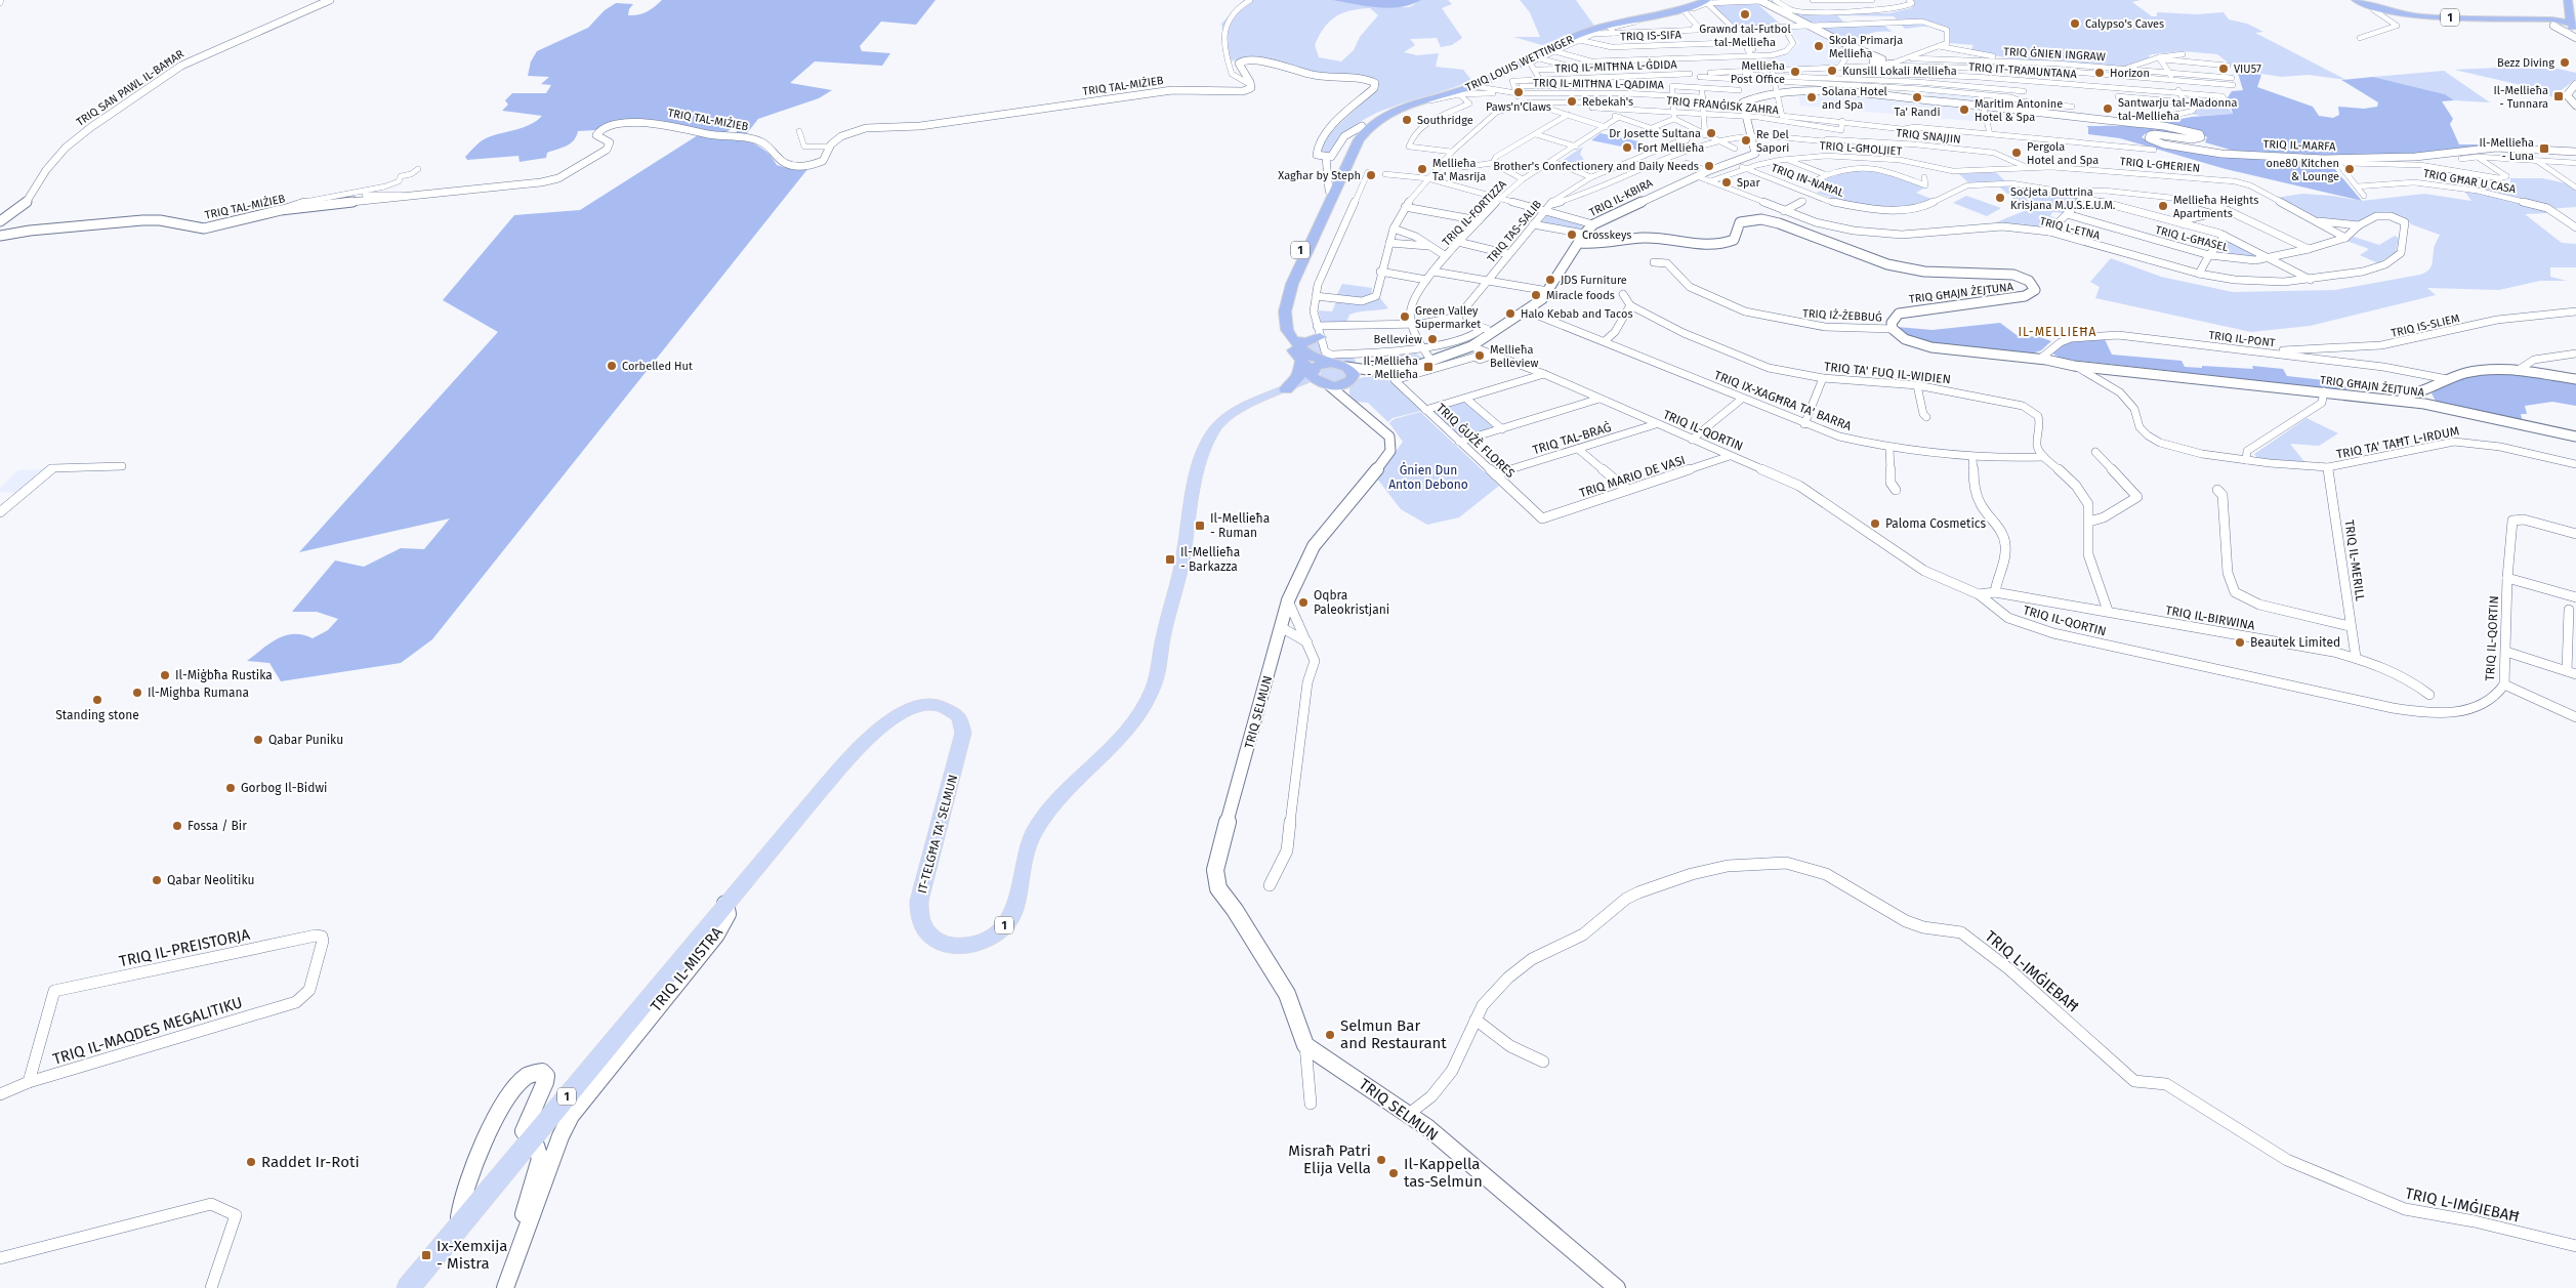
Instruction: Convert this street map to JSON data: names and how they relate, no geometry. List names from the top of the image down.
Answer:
{
  "streets": {
    "highway": ["1", "TRIQ LOUIS WETTINGER"],
    "main road": ["IT-TELGĦA TA' SELMUN", "TRIQ IL-MISTRA"],
    "street": [
      "TRIQ IS-SIFA",
      "TRIQ ĠNIEN INGRAW",
      "TRIQ IL-MITĦNA L-ĠDIDA",
      "TRIQ IT-TRAMUNTANA",
      "TRIQ IL-MITĦNA L-QADIMA",
      "TRIQ TAL-MIŻIEB",
      "TRIQ SAN PAWL IL-BAĦAR",
      "TRIQ FRANĠISK ZAHRA",
      "TRIQ SNAJJIN",
      "TRIQ IL-MARFA",
      "TRIQ L-GĦOLJIET",
      "TRIQ L-GĦERIEN",
      "TRIQ IN-NAĦAL",
      "TRIQ GĦAR U CASA",
      "TRIQ IL-KBIRA",
      "TRIQ IL-FORTIZZA",
      "TRIQ L-ETNA",
      "TRIQ TAS-SALIB",
      "TRIQ L-GĦASEL",
      "TRIQ GĦAJN ŻEJTUNA",
      "TRIQ IŻ-ŻEBBUĠ",
      "TRIQ IS-SLIEM",
      "TRIQ IL-PONT",
      "TRIQ TA' FUQ IL-WIDIEN",
      "TRIQ IX-XAGĦRA TA' BARRA",
      "TRIQ IL-QORTIN",
      "TRIQ TAL-BRAĠ",
      "TRIQ ĠUŻÈ FLORES",
      "TRIQ TA' TAĦT L-IRDUM",
      "TRIQ MARIO DE VASI",
      "TRIQ IL-MERILL",
      "TRIQ IL-BIRWINA",
      "TRIQ SELMUN",
      "TRIQ IL-PREISTORJA",
      "TRIQ L-IMĠIEBAĦ",
      "TRIQ IL-MAQDES MEGALITIKU"
    ]
  },
  "crossings": [
    ["1", "TRIQ LOUIS WETTINGER"],
    ["1", "TRIQ IL-KBIRA"],
    ["1", "TRIQ SELMUN"],
    ["1", "IT-TELGĦA TA' SELMUN"],
    ["TRIQ LOUIS WETTINGER", "TRIQ IL-MITĦNA L-QADIMA"],
    ["TRIQ LOUIS WETTINGER", "IT-TELGĦA TA' SELMUN"],
    ["TRIQ IL-MITĦNA L-ĠDIDA", "TRIQ IL-MITĦNA L-QADIMA"],
    ["TRIQ SNAJJIN", "TRIQ L-GĦERIEN"],
    ["TRIQ SNAJJIN", "TRIQ IL-KBIRA"],
    ["TRIQ SNAJJIN", "TRIQ TAS-SALIB"],
    ["TRIQ L-GĦOLJIET", "TRIQ L-GĦERIEN"],
    ["TRIQ L-GĦOLJIET", "TRIQ IN-NAĦAL"],
    ["TRIQ L-GĦOLJIET", "TRIQ L-ETNA"],
    ["TRIQ L-GĦERIEN", "TRIQ L-GĦASEL"],
    ["TRIQ IN-NAĦAL", "TRIQ IL-KBIRA"],
    ["TRIQ IL-KBIRA", "TRIQ L-ETNA"],
    ["TRIQ IL-KBIRA", "TRIQ TAS-SALIB"],
    ["TRIQ IL-KBIRA", "TRIQ GĦAJN ŻEJTUNA"],
    ["TRIQ IL-KBIRA", "TRIQ IX-XAGĦRA TA' BARRA"],
    ["TRIQ IL-KBIRA", "TRIQ IL-QORTIN"],
    ["TRIQ L-ETNA", "TRIQ L-GĦASEL"],
    ["TRIQ GĦAJN ŻEJTUNA", "TRIQ IŻ-ŻEBBUĠ"],
    ["TRIQ GĦAJN ŻEJTUNA", "TRIQ IL-PONT"],
    ["TRIQ GĦAJN ŻEJTUNA", "TRIQ TA' TAĦT L-IRDUM"],
    ["TRIQ IS-SLIEM", "TRIQ IL-PONT"],
    ["TRIQ TA' FUQ IL-WIDIEN", "TRIQ IX-XAGĦRA TA' BARRA"],
    ["TRIQ IL-QORTIN", "TRIQ TAL-BRAĠ"],
    ["TRIQ IL-QORTIN", "TRIQ MARIO DE VASI"],
    ["TRIQ IL-QORTIN", "TRIQ IL-BIRWINA"],
    ["TRIQ TAL-BRAĠ", "TRIQ ĠUŻÈ FLORES"],
    ["TRIQ ĠUŻÈ FLORES", "TRIQ MARIO DE VASI"],
    ["TRIQ TA' TAĦT L-IRDUM", "TRIQ IL-MERILL"],
    ["TRIQ IL-MERILL", "TRIQ IL-BIRWINA"],
    ["TRIQ SELMUN", "IT-TELGĦA TA' SELMUN"],
    ["TRIQ SELMUN", "TRIQ L-IMĠIEBAĦ"],
    ["IT-TELGĦA TA' SELMUN", "TRIQ IL-MISTRA"],
    ["TRIQ IL-PREISTORJA", "TRIQ IL-MAQDES MEGALITIKU"]
  ],
  "districts": ["IL-MELLIEĦA"],
  "parks": ["Ġnien Dun Anton Debono"],
  "places": {
    "other": [
      "Grawnd tal-Futbol tal-Mellieħa",
      "Calypso's Caves",
      "Skola Primarja Mellieħa",
      "Bezz Diving",
      "VIU57",
      "Kunsill Lokali Mellieħa",
      "Mellieħa Post Office",
      "Horizon",
      "Paws'n'Claws",
      "Solana Hotel and Spa",
      "Ta' Randi",
      "Rebekah's",
      "Santwarju tal-Madonna tal-Mellieħa",
      "Maritim Antonine Hotel & Spa",
      "Southridge",
      "Dr Josette Sultana",
      "Re Del Sapori",
      "Fort Mellieħa",
      "Pergola Hotel and Spa",
      "Brother's Confectionery and Daily Needs",
      "Mellieħa Ta' Masrija",
      "one80 Kitchen & Lounge",
      "Xagħar by Steph",
      "Spar",
      "Soċjeta Duttrina Krisjana M.U.S.E.U.M.",
      "Mellieħa Heights Apartments",
      "Crosskeys",
      "JDS Furniture",
      "Miracle foods",
      "Halo Kebab and Tacos",
      "Green Valley Supermarket",
      "Belleview",
      "Mellieħa Belleview",
      "Corbelled Hut",
      "Paloma Cosmetics",
      "Oqbra Paleokristjani",
      "Beautek Limited",
      "Il-Miġbħa Rustika",
      "Il-Mighba Rumana",
      "Standing stone",
      "Qabar Puniku",
      "Gorbog Il-Bidwi",
      "Fossa / Bir",
      "Qabar Neolitiku",
      "Selmun Bar and Restaurant",
      "Misraħ Patri Elija Vella",
      "Raddet Ir-Roti",
      "Il-Kappella tas-Selmun"
    ],
    "transit": [
      "Il-Mellieħa - Tunnara",
      "Il-Mellieħa - Luna",
      "Il-Mellieħa - Mellieħa",
      "Il-Mellieħa - Ruman",
      "Il-Mellieħa - Barkazza",
      "Ix-Xemxija - Mistra"
    ]
  }
}
